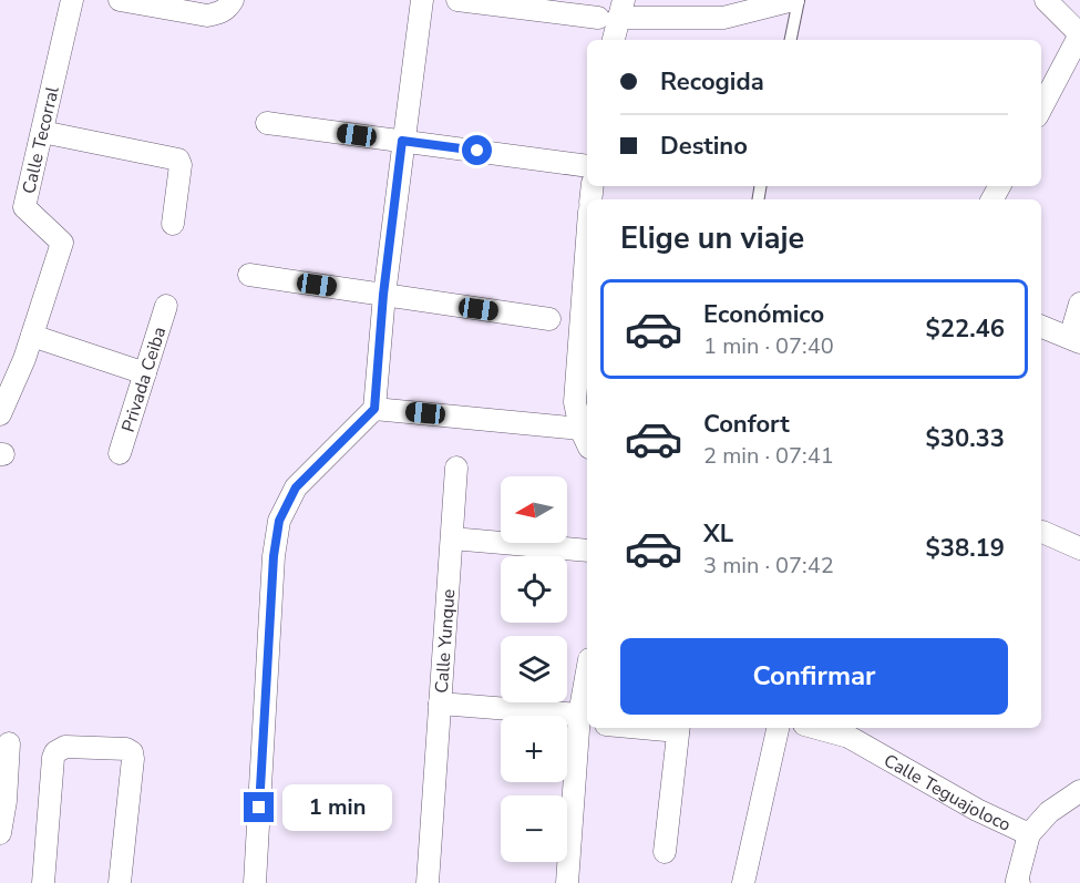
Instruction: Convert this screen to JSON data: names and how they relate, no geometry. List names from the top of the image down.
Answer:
{
  "streets": {
    "street": [
      "Calle Tecorral",
      "Privada Ceiba",
      "Calle Yunque",
      "Calle Teguajoloco"
    ]
  },
  "north": "left",
  "page": {
    "banner": ["Recogida", "Destino"],
    "heading": "Elige un viaje",
    "list": [
      {
        "name": "Económico",
        "note": "1 min · 07:40",
        "value": "$22.46"
      },
      {
        "name": "Confort",
        "note": "2 min · 07:41",
        "value": "$30.33"
      },
      {
        "name": "XL",
        "note": "3 min · 07:42",
        "value": "$38.19"
      }
    ],
    "map_buttons": ["+", "−"],
    "buttons": "Confirmar",
    "bubble": "1 min"
  }
}
